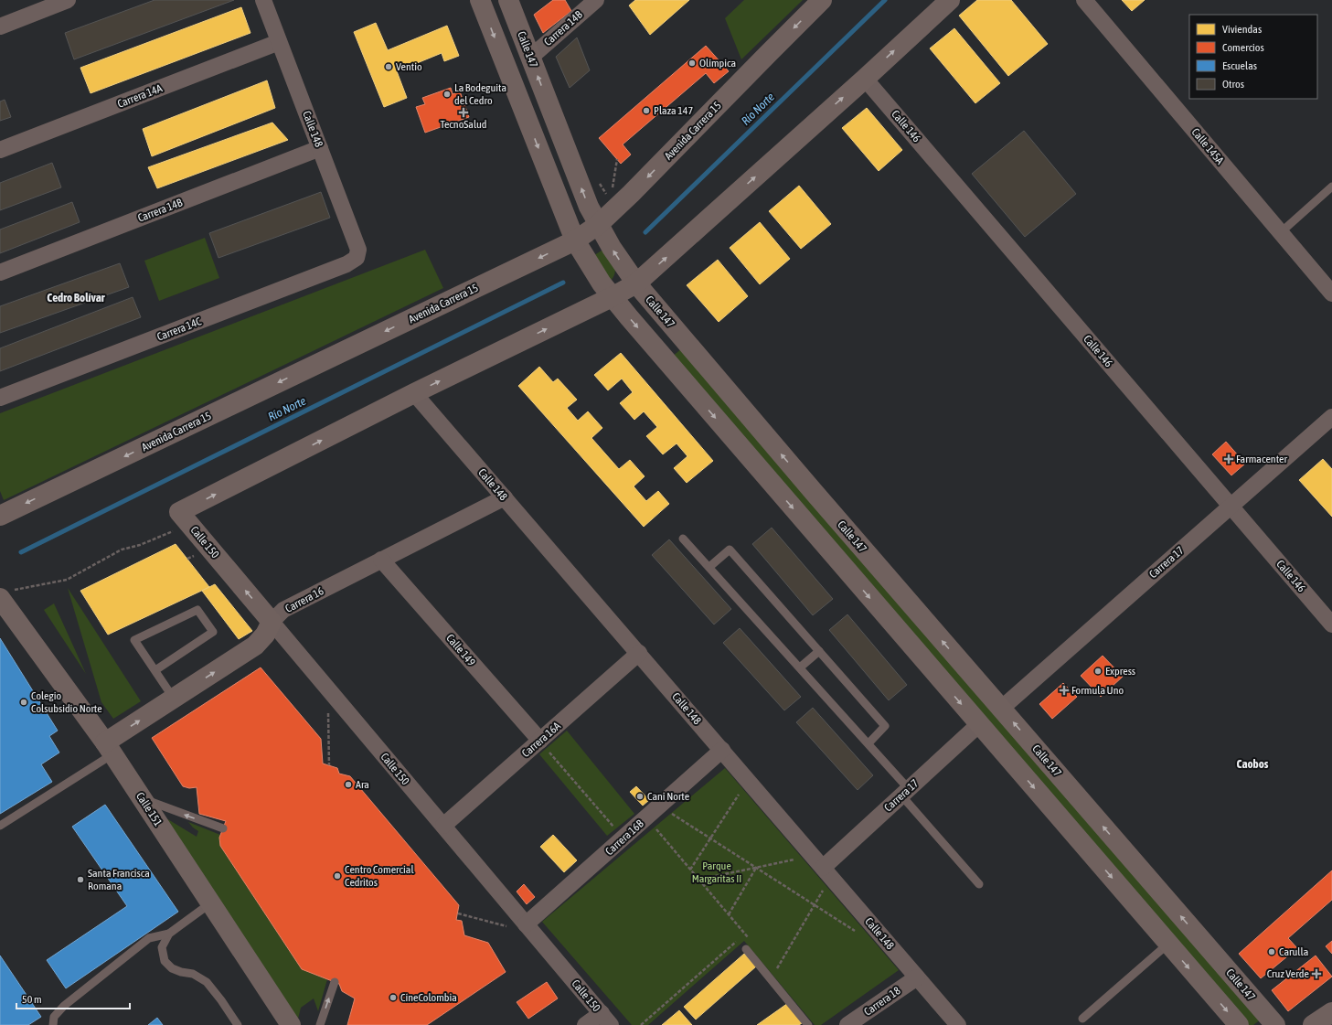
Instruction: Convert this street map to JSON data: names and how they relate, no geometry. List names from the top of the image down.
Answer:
{
  "streets": {
    "main road": [
      "Calle 147",
      "Avenida Carrera 15",
      "Calle 150",
      "Carrera 16",
      "Calle 151"
    ],
    "street": [
      "Carrera 14B",
      "Carrera 14A",
      "Calle 146",
      "Calle 148",
      "Calle 145A",
      "Carrera 14C",
      "Carrera 17",
      "Calle 149",
      "Carrera 16A",
      "Carrera 16B",
      "Carrera 18"
    ]
  },
  "crossings": [
    ["Carrera 14B", "Calle 147"],
    ["Carrera 14B", "Calle 148"],
    ["Calle 147", "Avenida Carrera 15"],
    ["Calle 147", "Carrera 17"],
    ["Carrera 14A", "Calle 148"],
    ["Calle 146", "Carrera 17"],
    ["Calle 148", "Carrera 14C"],
    ["Calle 148", "Calle 150"],
    ["Calle 148", "Carrera 17"],
    ["Calle 148", "Carrera 16"],
    ["Calle 148", "Carrera 16A"],
    ["Calle 148", "Carrera 16B"],
    ["Calle 148", "Carrera 18"],
    ["Calle 150", "Carrera 16"],
    ["Calle 150", "Carrera 16A"],
    ["Calle 150", "Carrera 16B"],
    ["Carrera 16", "Calle 149"],
    ["Carrera 16", "Calle 151"],
    ["Calle 149", "Carrera 16A"]
  ],
  "one_way": ["Carrera 16"],
  "districts": ["Cedro Bolívar", "Caobos"],
  "water": ["Río Norte"],
  "parks": ["Parque Margaritas II"],
  "places": {
    "other": [
      "Olímpica",
      "Ventio",
      "La Bodeguita del Cedro",
      "Plaza 147",
      "Express",
      "Colegio Colsubsidio Norte",
      "Ara",
      "Cani Norte",
      "Centro Comercial Cedritos",
      "Santa Francisca Romana",
      "Carulla",
      "CineColombia"
    ],
    "health": [
      "TecnoSalud",
      "Farmacenter",
      "Formula Uno",
      "Cruz Verde"
    ]
  },
  "legend": [
    "Viviendas",
    "Comercios",
    "Escuelas",
    "Otros"
  ],
  "scale_bar": "50 m"
}
